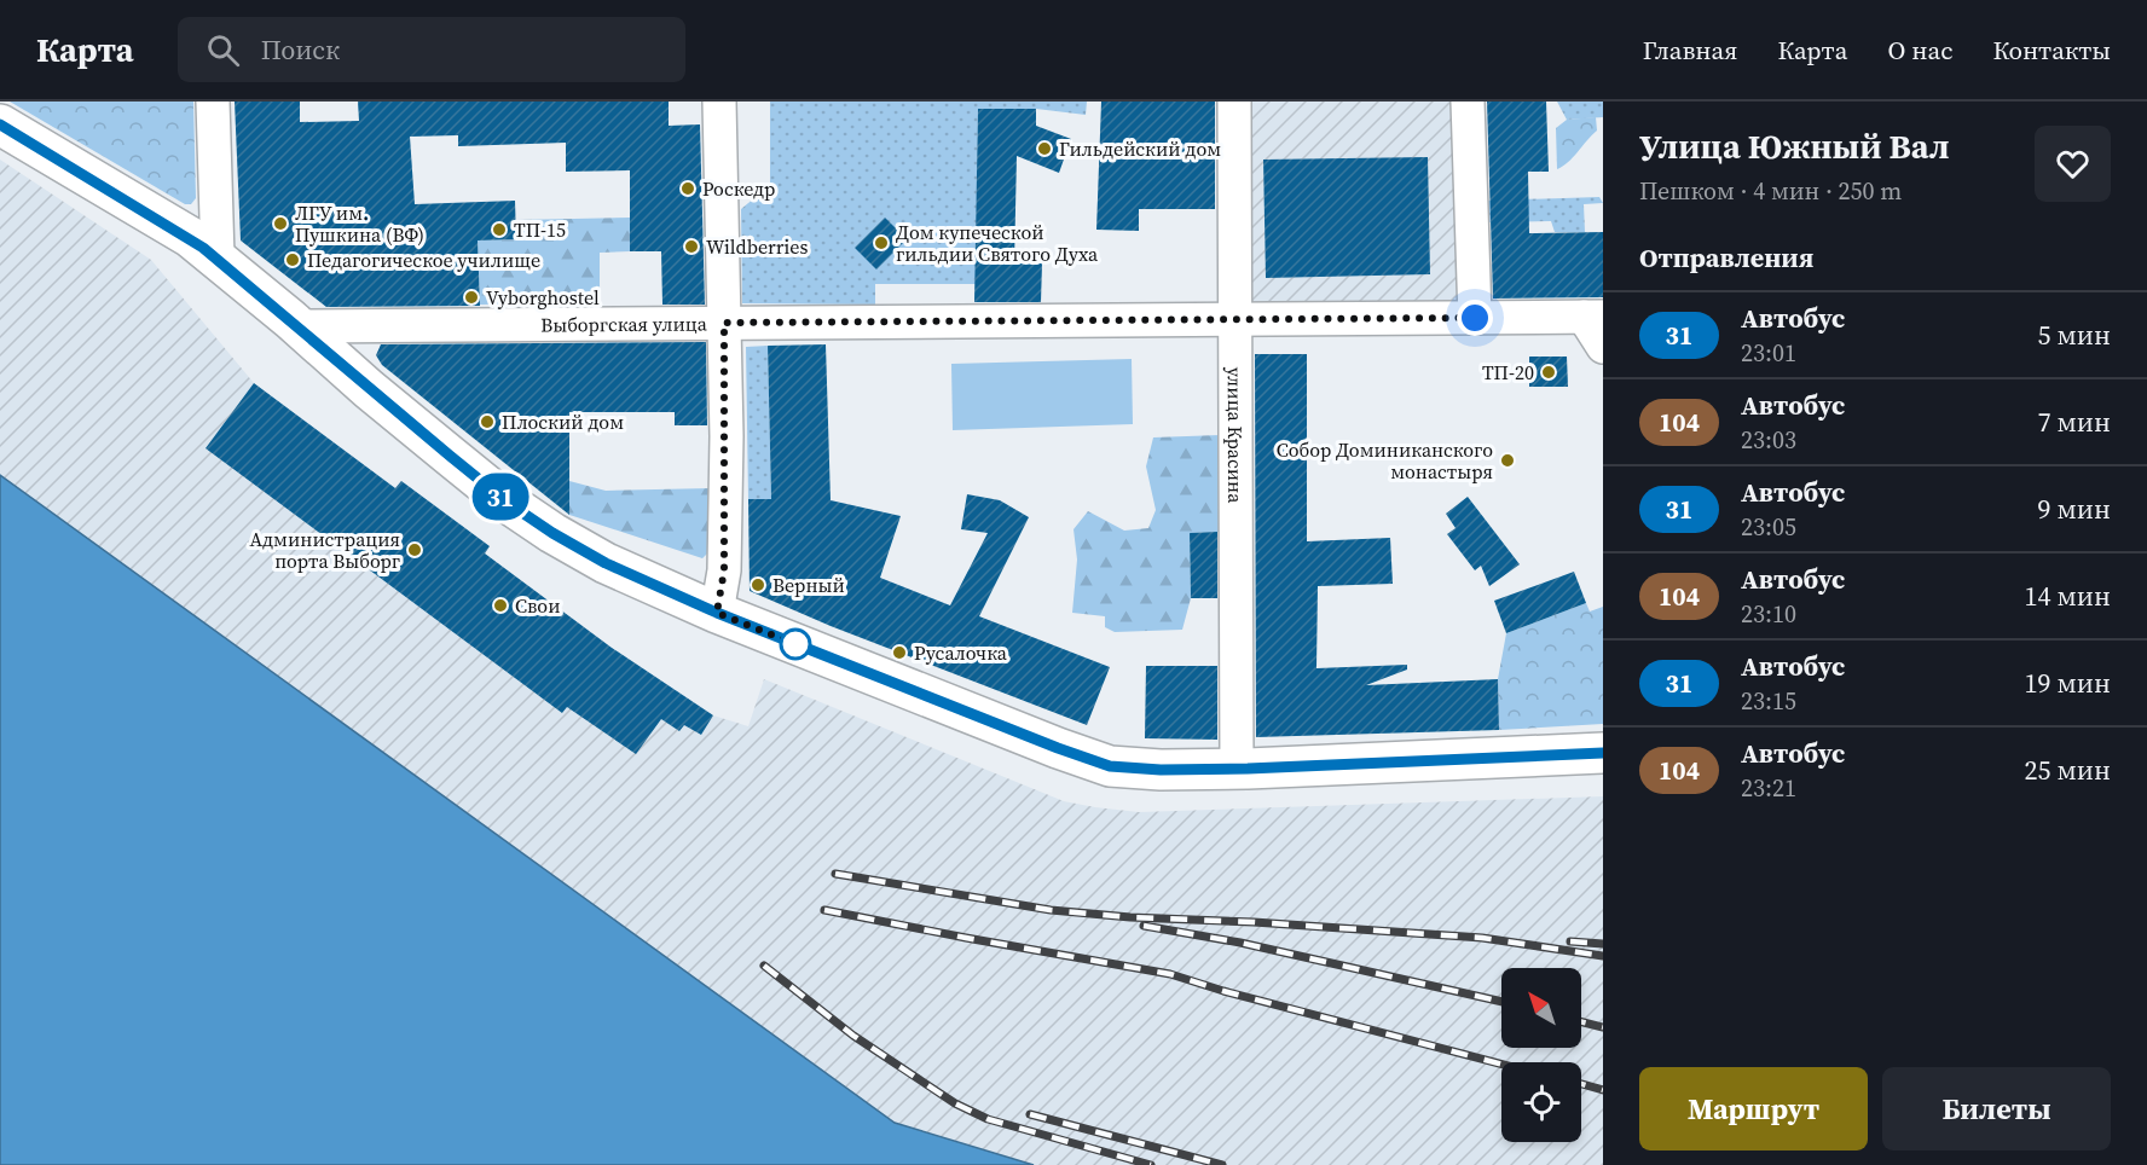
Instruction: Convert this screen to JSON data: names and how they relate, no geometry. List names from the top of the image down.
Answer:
{
  "streets": {
    "street": ["Выборгская улица", "улица Красина"]
  },
  "crossings": [
    ["Выборгская улица", "улица Красина"]
  ],
  "places": [
    "Гильдейский дом",
    "Роскедр",
    "ЛГУ им. Пушкина (ВФ)",
    "ТП-15",
    "Дом купеческой гильдии Святого Духа",
    "Wildberries",
    "Педагогическое училище",
    "Vyborghostel",
    "ТП-20",
    "Плоский дом",
    "Собор Доминиканского монастыря",
    "Администрация порта Выборг",
    "Верный",
    "Свои",
    "Русалочка"
  ],
  "lines": ["bus line 31"],
  "north": "top left",
  "page": {
    "header": "Карта",
    "search": "Поиск",
    "nav": [
      "Главная",
      "Карта",
      "О нас",
      "Контакты"
    ],
    "on_map": "31",
    "heading": [
      ["Улица Южный Вал", "Пешком · 4 мин · 250 m"],
      "Отправления"
    ],
    "list": [
      {
        "mark": "31",
        "name": "Автобус",
        "note": "23:01",
        "value": "5 мин"
      },
      {
        "mark": "104",
        "name": "Автобус",
        "note": "23:03",
        "value": "7 мин"
      },
      {
        "mark": "31",
        "name": "Автобус",
        "note": "23:05",
        "value": "9 мин"
      },
      {
        "mark": "104",
        "name": "Автобус",
        "note": "23:10",
        "value": "14 мин"
      },
      {
        "mark": "31",
        "name": "Автобус",
        "note": "23:15",
        "value": "19 мин"
      },
      {
        "mark": "104",
        "name": "Автобус",
        "note": "23:21",
        "value": "25 мин"
      }
    ],
    "buttons": ["Маршрут", "Билеты"]
  }
}
